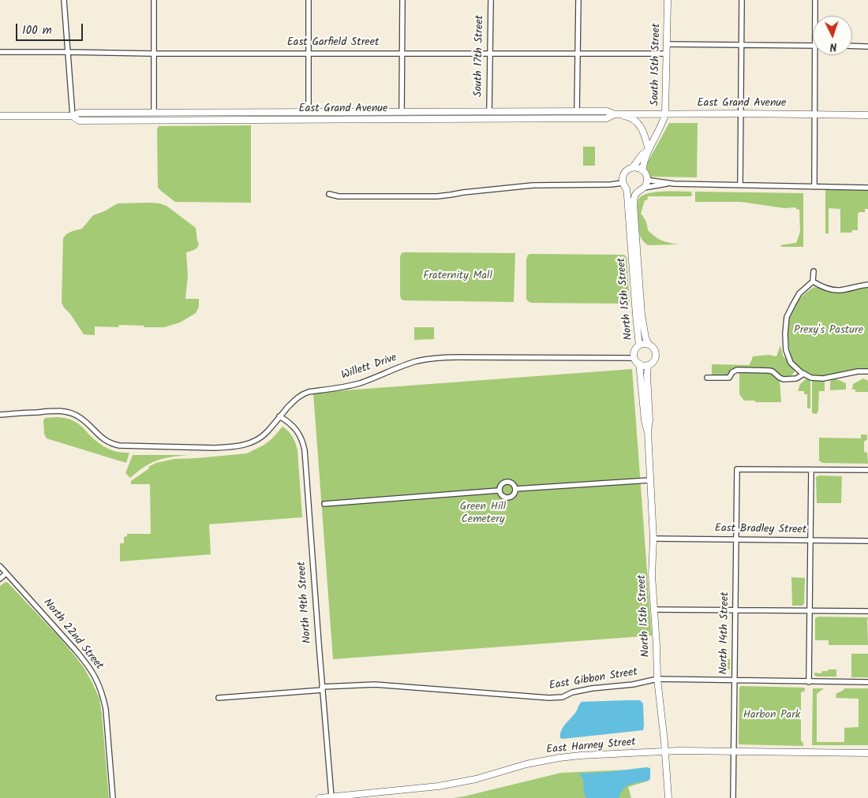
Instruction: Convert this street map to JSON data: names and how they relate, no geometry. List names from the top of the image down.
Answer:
{
  "streets": {
    "main road": [
      "South 15th Street",
      "East Grand Avenue",
      "North 15th Street",
      "East Harney Street"
    ],
    "street": [
      "East Garfield Street",
      "South 17th Street",
      "Willett Drive",
      "East Bradley Street",
      "North 19th Street",
      "North 14th Street",
      "North 22nd Street",
      "East Gibbon Street"
    ]
  },
  "crossings": [
    ["East Garfield Street", "South 17th Street"],
    ["East Garfield Street", "South 15th Street"],
    ["South 17th Street", "East Grand Avenue"],
    ["South 15th Street", "East Grand Avenue"],
    ["North 15th Street", "Willett Drive"],
    ["North 15th Street", "East Bradley Street"],
    ["North 15th Street", "East Gibbon Street"],
    ["North 15th Street", "East Harney Street"],
    ["Willett Drive", "North 19th Street"],
    ["East Bradley Street", "North 14th Street"],
    ["North 19th Street", "East Gibbon Street"],
    ["North 19th Street", "East Harney Street"],
    ["North 14th Street", "East Gibbon Street"],
    ["North 14th Street", "East Harney Street"]
  ],
  "parks": [
    "Fraternity Mall",
    "Prexy's Pasture",
    "Green Hill Cemetery",
    "Harbon Park"
  ],
  "scale_bar": "100 m",
  "north": "bottom"
}
